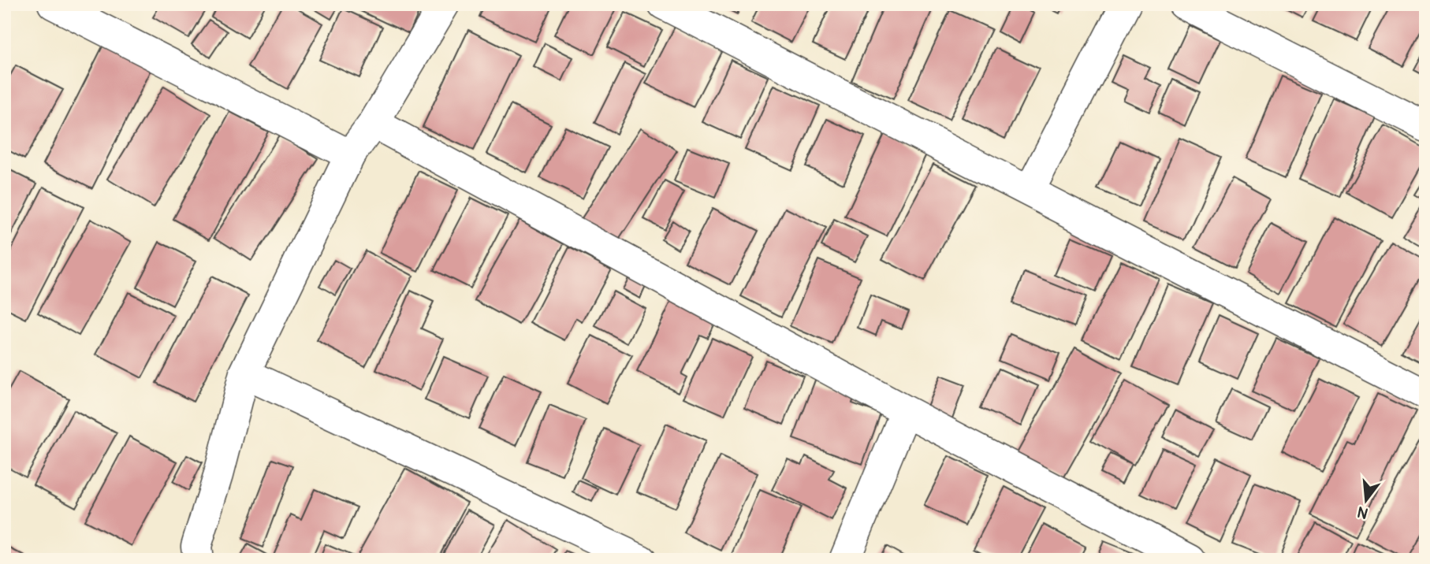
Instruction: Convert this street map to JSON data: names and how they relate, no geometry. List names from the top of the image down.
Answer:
{
  "north": "bottom"
}
